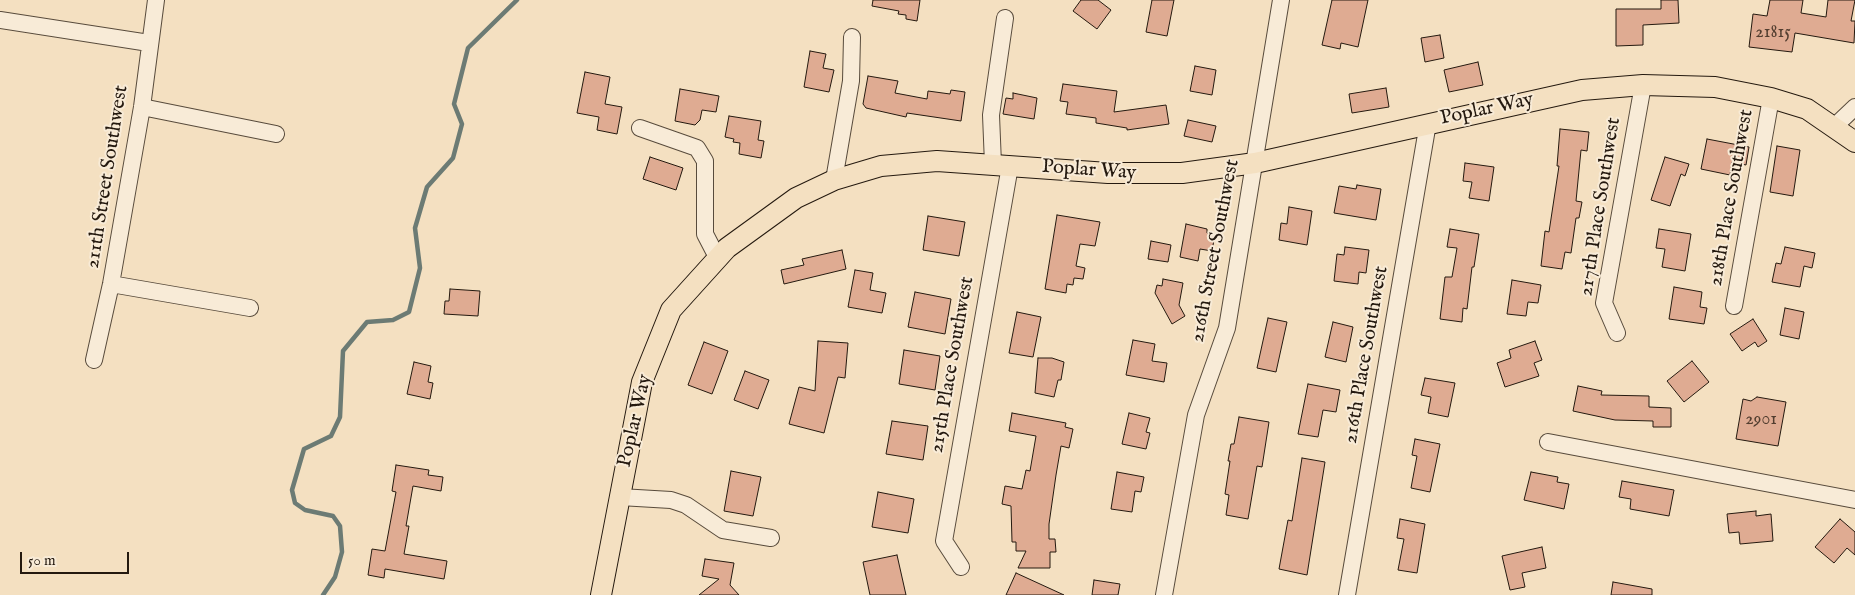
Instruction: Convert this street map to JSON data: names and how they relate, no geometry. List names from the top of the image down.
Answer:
{
  "streets": {
    "main road": ["Poplar Way"],
    "street": [
      "211th Street Southwest",
      "218th Place Southwest",
      "217th Place Southwest",
      "216th Street Southwest",
      "216th Place Southwest",
      "215th Place Southwest"
    ]
  },
  "crossings": [
    ["Poplar Way", "218th Place Southwest"],
    ["Poplar Way", "217th Place Southwest"],
    ["Poplar Way", "216th Street Southwest"],
    ["Poplar Way", "216th Place Southwest"],
    ["Poplar Way", "215th Place Southwest"]
  ],
  "house_numbers": ["21815", "2901"],
  "scale_bar": "50 m"
}
